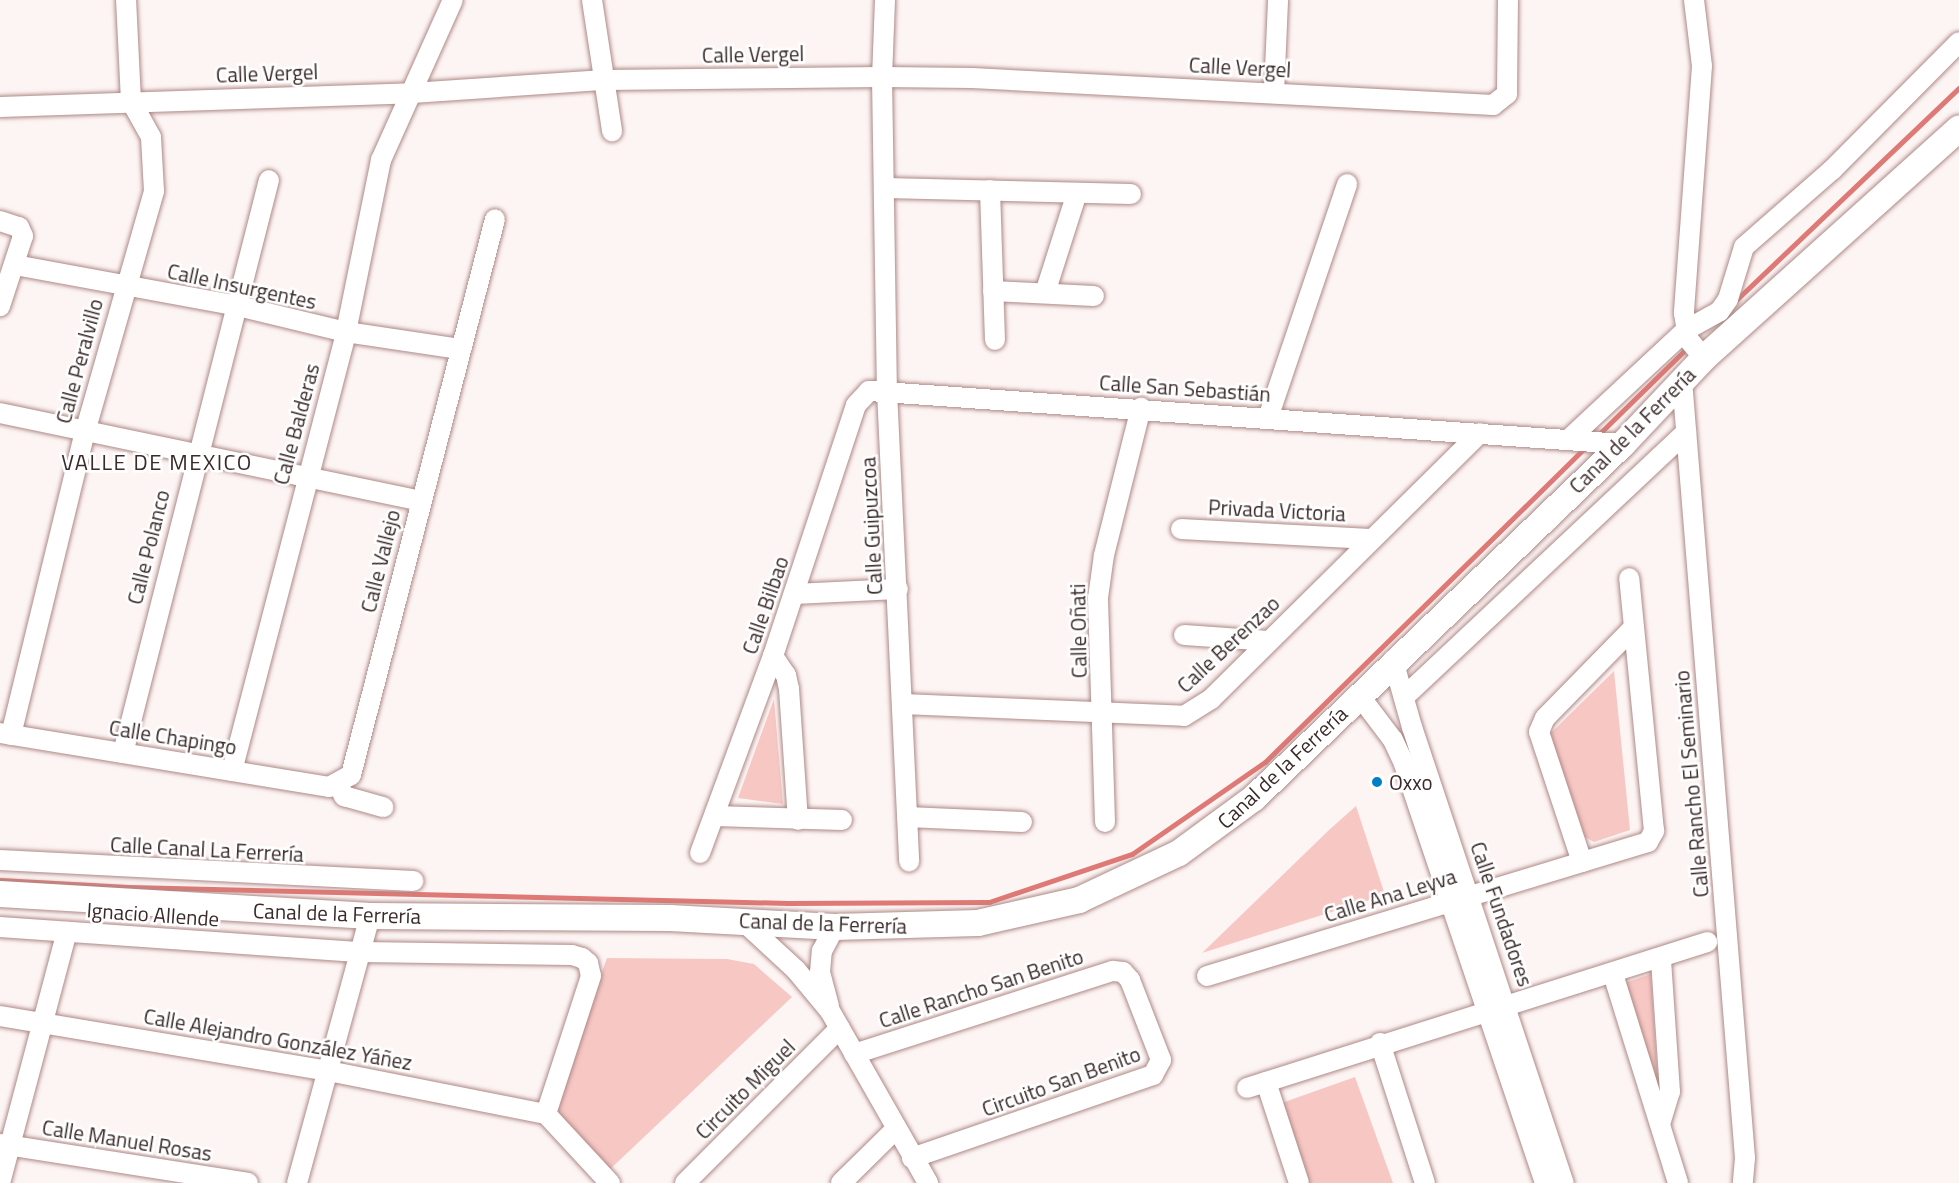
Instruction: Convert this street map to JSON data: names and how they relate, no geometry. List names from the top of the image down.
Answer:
{
  "streets": {
    "street": [
      "Calle Vergel",
      "Calle Insurgentes",
      "Calle Peralvillo",
      "Calle San Sebastián",
      "Calle Balderas",
      "Canal de la Ferrería",
      "Privada Victoria",
      "Calle Guipuzcoa",
      "Calle Polanco",
      "Calle Vallejo",
      "Calle Bilbao",
      "Calle Oñati",
      "Calle Berenzao",
      "Calle Chapingo",
      "Calle Rancho El Seminario",
      "Calle Canal La Ferrería",
      "Calle Ana Leyva",
      "Ignacio Allende",
      "Calle Fundadores",
      "Calle Rancho San Benito",
      "Calle Alejandro González Yáñez",
      "Circuito San Benito",
      "Circuito Miguel",
      "Calle Manuel Rosas"
    ]
  },
  "crossings": [
    ["Calle Vergel", "Calle Peralvillo"],
    ["Calle Vergel", "Calle Balderas"],
    ["Calle Vergel", "Calle Guipuzcoa"],
    ["Calle Insurgentes", "Calle Peralvillo"],
    ["Calle Insurgentes", "Calle Balderas"],
    ["Calle Insurgentes", "Calle Polanco"],
    ["Calle Insurgentes", "Calle Vallejo"],
    ["Calle Peralvillo", "Calle Chapingo"],
    ["Calle San Sebastián", "Canal de la Ferrería"],
    ["Calle San Sebastián", "Calle Guipuzcoa"],
    ["Calle San Sebastián", "Calle Bilbao"],
    ["Calle San Sebastián", "Calle Oñati"],
    ["Calle San Sebastián", "Calle Berenzao"],
    ["Calle Balderas", "Calle Chapingo"],
    ["Canal de la Ferrería", "Calle Rancho El Seminario"],
    ["Canal de la Ferrería", "Calle Fundadores"],
    ["Privada Victoria", "Calle Berenzao"],
    ["Calle Guipuzcoa", "Calle Bilbao"],
    ["Calle Guipuzcoa", "Calle Berenzao"],
    ["Calle Polanco", "Calle Chapingo"],
    ["Calle Vallejo", "Calle Chapingo"],
    ["Calle Oñati", "Calle Berenzao"],
    ["Calle Ana Leyva", "Calle Fundadores"],
    ["Ignacio Allende", "Calle Alejandro González Yáñez"],
    ["Calle Rancho San Benito", "Circuito San Benito"]
  ],
  "districts": ["VALLE DE MEXICO"],
  "places": ["Oxxo"]
}
